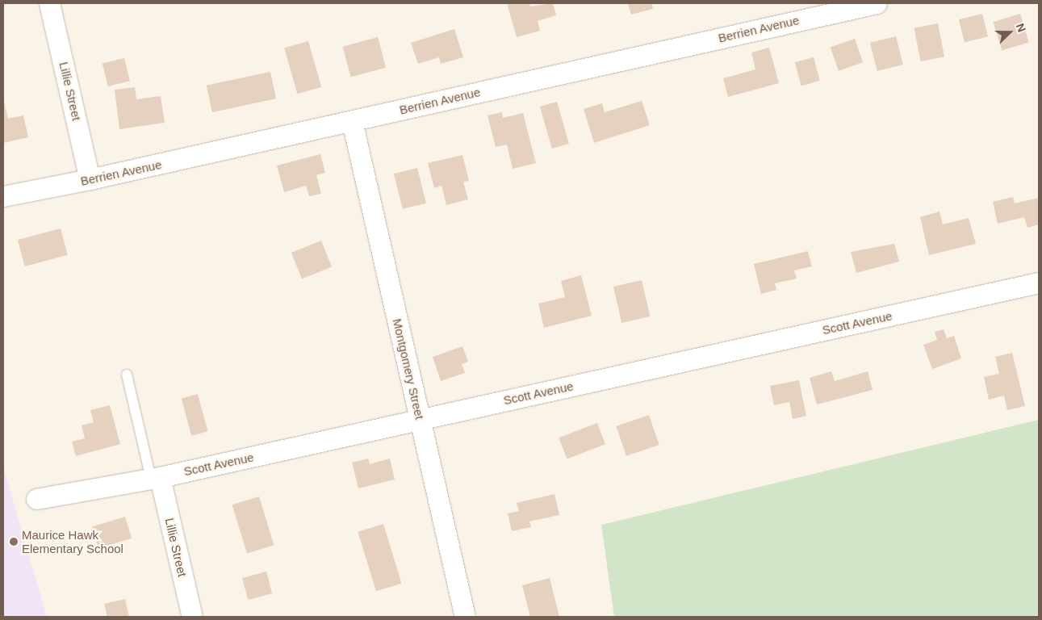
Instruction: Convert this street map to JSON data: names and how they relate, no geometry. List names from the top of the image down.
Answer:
{
  "streets": {
    "street": [
      "Berrien Avenue",
      "Lillie Street",
      "Scott Avenue",
      "Montgomery Street"
    ]
  },
  "crossings": [
    ["Berrien Avenue", "Lillie Street"],
    ["Berrien Avenue", "Montgomery Street"],
    ["Lillie Street", "Scott Avenue"],
    ["Scott Avenue", "Montgomery Street"]
  ],
  "places": ["Maurice Hawk Elementary School"],
  "north": "right"
}
